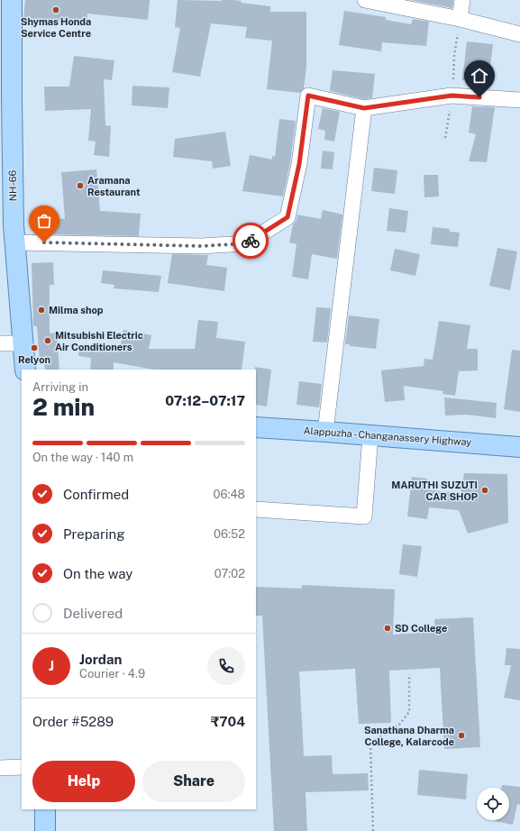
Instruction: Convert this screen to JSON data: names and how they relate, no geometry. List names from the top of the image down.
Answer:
{
  "streets": {
    "main road": ["NH-66", "Alappuzha - Changanassery Highway"]
  },
  "places": [
    "Shymas Honda Service Centre",
    "Aramana Restaurant",
    "Milma shop",
    "Mitsubishi Electric Air Conditioners",
    "Relyon",
    "MARUTHI SUZUTI CAR SHOP",
    "SD College",
    "Sanathana Dharma College, Kalarcode"
  ],
  "page": {
    "heading": ["2 min", "Arriving in", "07:12–07:17"],
    "panel": [
      "Jordan",
      "Courier · 4.9",
      "Order #5289",
      "₹704"
    ],
    "bar": "On the way · 140 m",
    "list": [
      ["Confirmed", "06:48"],
      ["Preparing", "06:52"],
      ["On the way", "07:02"],
      "Delivered"
    ],
    "round": "J",
    "buttons": ["Help", "Share"]
  }
}
